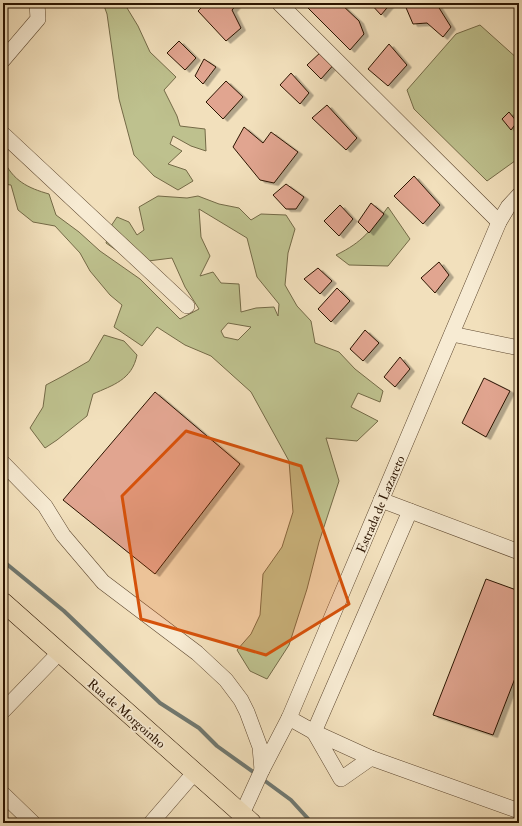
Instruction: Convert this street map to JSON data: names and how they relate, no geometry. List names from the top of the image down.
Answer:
{
  "streets": {
    "main road": ["Rua de Morgoinho"],
    "street": ["Estrada de Lazareto"]
  },
  "crossings": [
    ["Estrada de Lazareto", "Rua de Morgoinho"]
  ]
}
